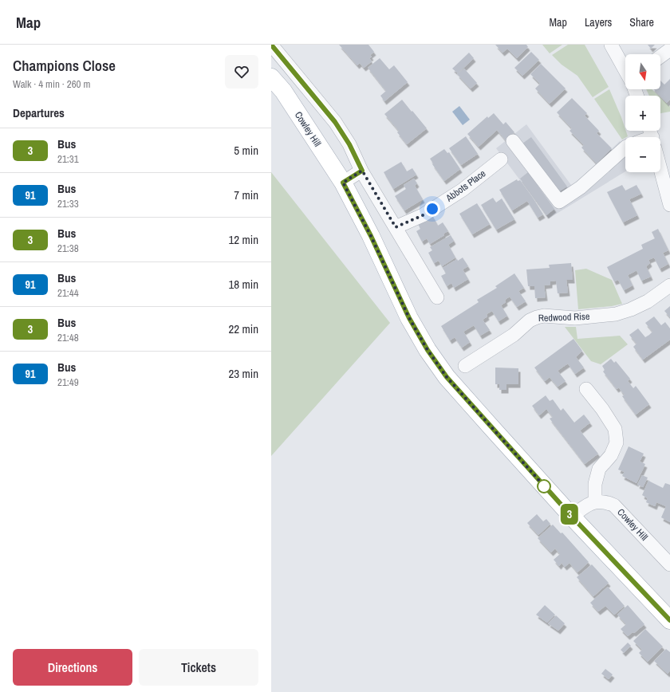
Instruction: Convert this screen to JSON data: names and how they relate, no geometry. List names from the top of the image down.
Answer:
{
  "streets": {
    "main road": ["Cowley Hill"],
    "street": ["Abbots Place", "Redwood Rise"]
  },
  "lines": ["bus line 3"],
  "north": "bottom",
  "page": {
    "header": "Map",
    "nav": ["Map", "Layers", "Share"],
    "heading": [
      ["Champions Close", "Walk · 4 min · 260 m"],
      "Departures"
    ],
    "on_map": "3",
    "map_buttons": ["+", "−"],
    "list": [
      {
        "mark": "3",
        "name": "Bus",
        "note": "21:31",
        "value": "5 min"
      },
      {
        "mark": "91",
        "name": "Bus",
        "note": "21:33",
        "value": "7 min"
      },
      {
        "mark": "3",
        "name": "Bus",
        "note": "21:38",
        "value": "12 min"
      },
      {
        "mark": "91",
        "name": "Bus",
        "note": "21:44",
        "value": "18 min"
      },
      {
        "mark": "3",
        "name": "Bus",
        "note": "21:48",
        "value": "22 min"
      },
      {
        "mark": "91",
        "name": "Bus",
        "note": "21:49",
        "value": "23 min"
      }
    ],
    "buttons": ["Directions", "Tickets"]
  }
}
